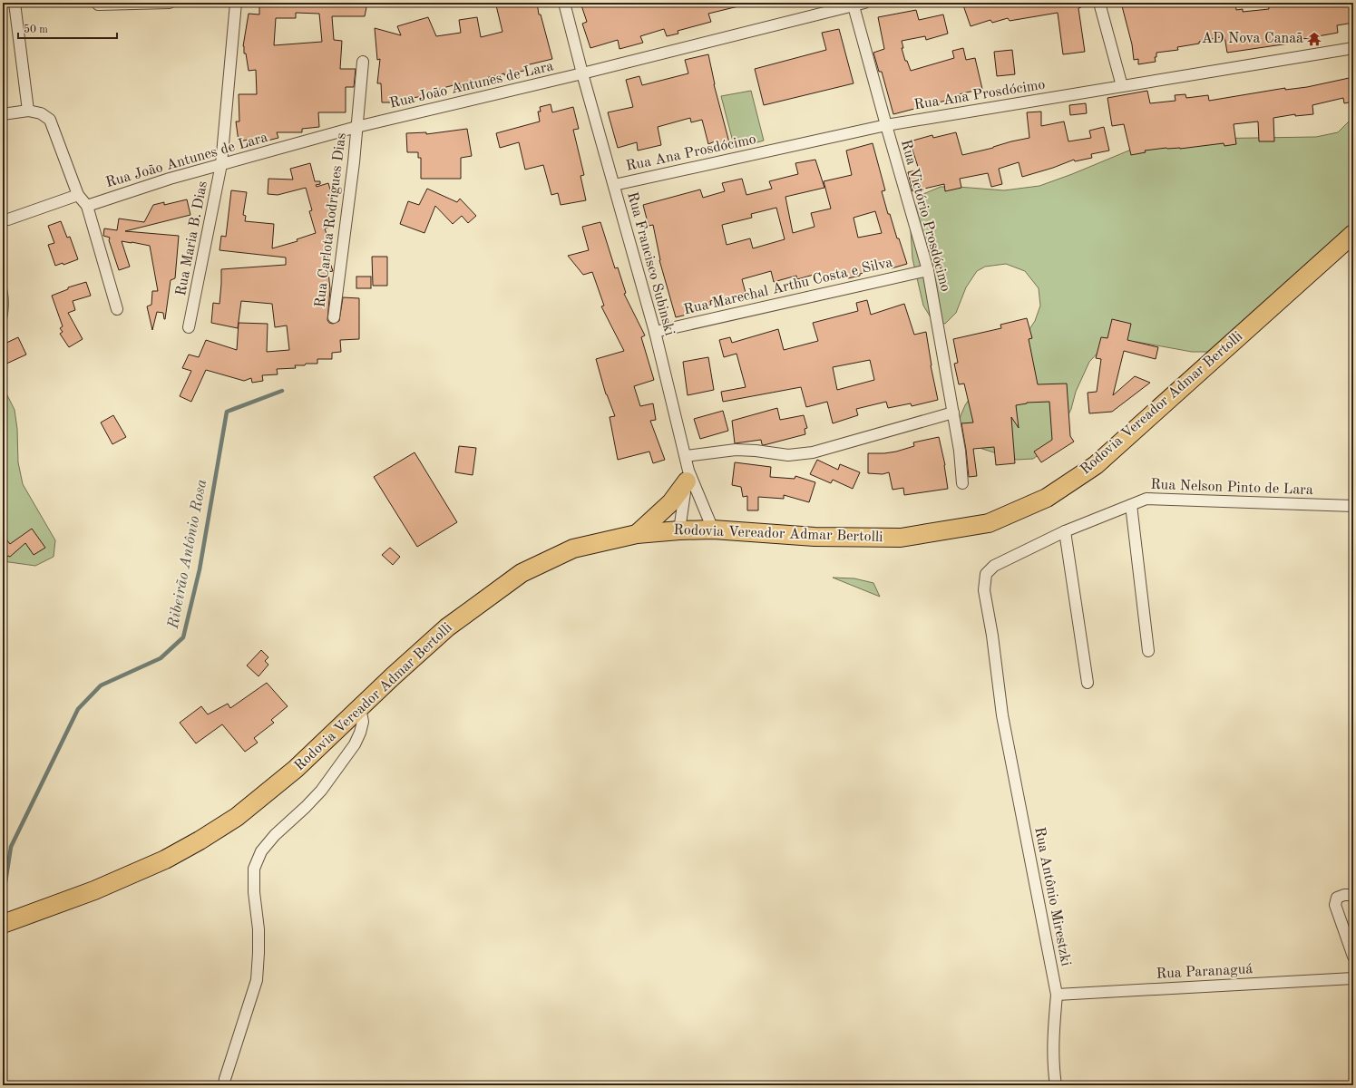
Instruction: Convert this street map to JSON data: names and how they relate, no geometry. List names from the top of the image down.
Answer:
{
  "streets": {
    "highway": ["Rodovia Vereador Admar Bertolli"],
    "street": [
      "Rua João Antunes de Lara",
      "Rua Ana Prosdócimo",
      "Rua Victório Prosdócimo",
      "Rua Carlota Rodrigues Dias",
      "Rua Maria B. Dias",
      "Rua Francisco Subinski",
      "Rua Marechal Arthu Costa e Silva",
      "Rua Nelson Pinto de Lara",
      "Rua Antônio Mirestzki",
      "Rua Paranaguá"
    ]
  },
  "crossings": [
    ["Rua João Antunes de Lara", "Rua Victório Prosdócimo"],
    ["Rua João Antunes de Lara", "Rua Carlota Rodrigues Dias"],
    ["Rua João Antunes de Lara", "Rua Maria B. Dias"],
    ["Rua João Antunes de Lara", "Rua Francisco Subinski"],
    ["Rua Ana Prosdócimo", "Rua Victório Prosdócimo"],
    ["Rua Ana Prosdócimo", "Rua Francisco Subinski"],
    ["Rua Victório Prosdócimo", "Rua Marechal Arthu Costa e Silva"],
    ["Rua Francisco Subinski", "Rua Marechal Arthu Costa e Silva"],
    ["Rua Francisco Subinski", "Rodovia Vereador Admar Bertolli"],
    ["Rua Nelson Pinto de Lara", "Rua Antônio Mirestzki"],
    ["Rua Antônio Mirestzki", "Rua Paranaguá"]
  ],
  "water": ["Ribeirão Antônio Rosa"],
  "places": {
    "temple": ["AD Nova Canaã"]
  },
  "scale_bar": "50 m"
}
